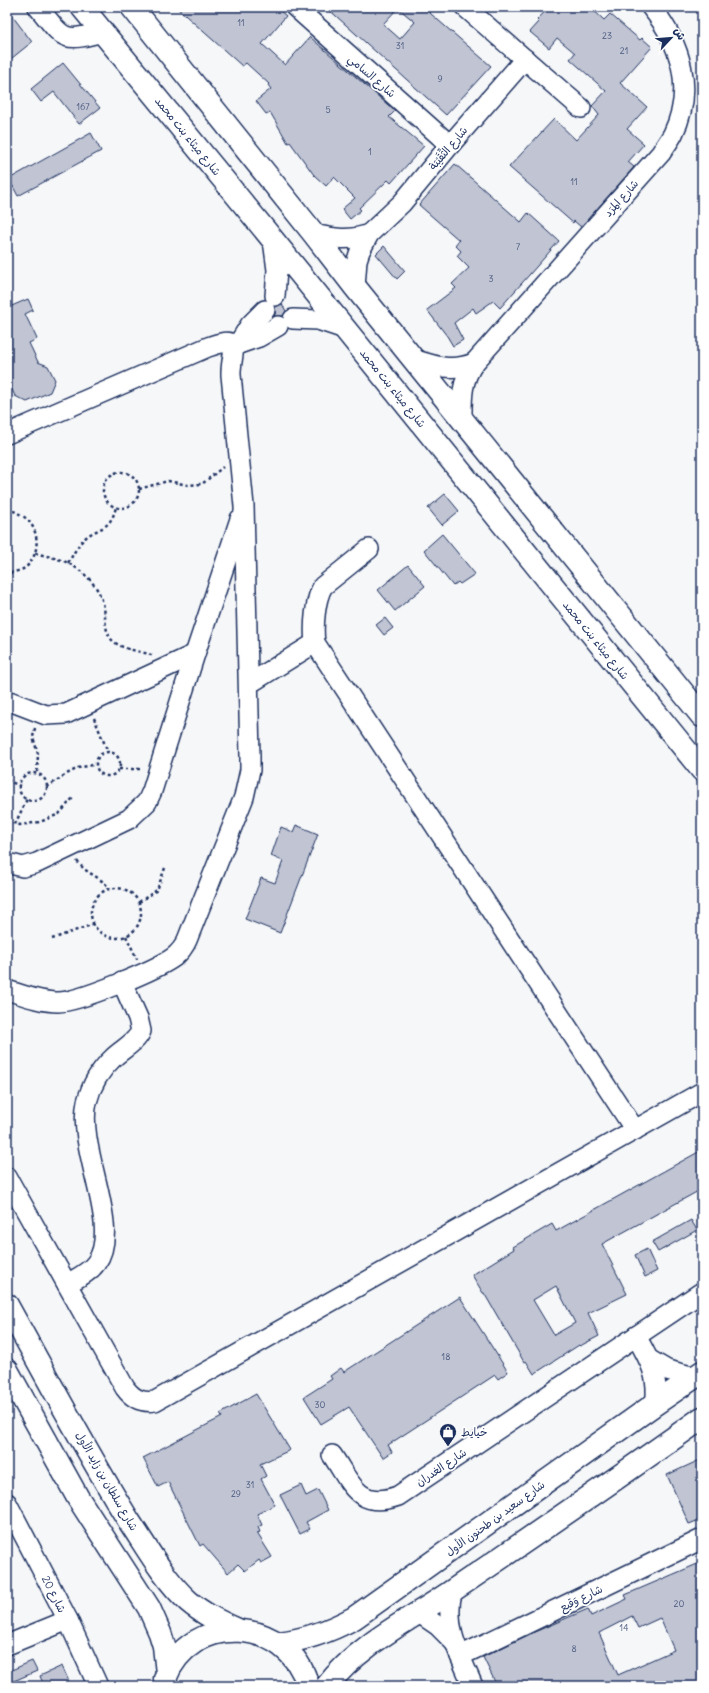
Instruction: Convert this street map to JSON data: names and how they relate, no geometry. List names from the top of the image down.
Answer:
{
  "streets": {
    "main road": ["شارع ميثاء بنت محمد", "شارع سلطان بن زايد الأول", "شارع سعيد بن طحنون الأول"],
    "street": [
      "شارع السامي",
      "شارع الثِّقَيْبَة",
      "شارع المِرَد",
      "شارع الغدران",
      "شارع 20",
      "شارع وَقيع"
    ]
  },
  "crossings": [
    ["شارع السامي", "شارع الثِّقَيْبَة"]
  ],
  "places": {
    "shop": ["خيايط"]
  },
  "house_numbers": [
    "11",
    "23",
    "31",
    "21",
    "9",
    "167",
    "5",
    "1",
    "11",
    "7",
    "3",
    "18",
    "30",
    "31",
    "29",
    "20",
    "14",
    "8"
  ],
  "north": "top right"
}
